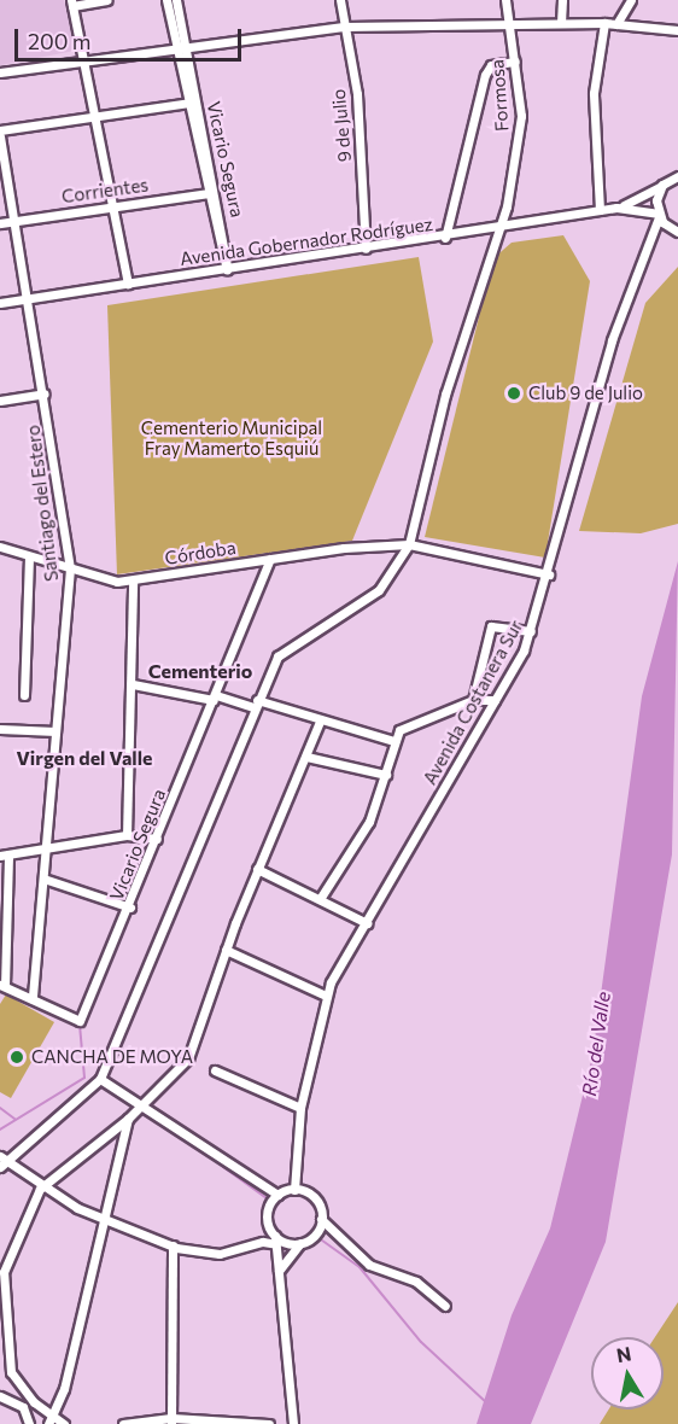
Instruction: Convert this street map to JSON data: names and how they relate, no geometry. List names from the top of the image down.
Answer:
{
  "streets": {
    "street": [
      "Formosa",
      "9 de Julio",
      "Vicario Segura",
      "Corrientes",
      "Avenida Gobernador Rodríguez",
      "Santiago del Estero",
      "Córdoba",
      "Avenida Costanera Sur"
    ]
  },
  "crossings": [
    ["Formosa", "Avenida Gobernador Rodríguez"],
    ["Formosa", "Córdoba"],
    ["9 de Julio", "Avenida Gobernador Rodríguez"],
    ["Vicario Segura", "Corrientes"],
    ["Vicario Segura", "Avenida Gobernador Rodríguez"],
    ["Vicario Segura", "Santiago del Estero"],
    ["Vicario Segura", "Córdoba"],
    ["Corrientes", "Santiago del Estero"],
    ["Avenida Gobernador Rodríguez", "Santiago del Estero"],
    ["Avenida Gobernador Rodríguez", "Avenida Costanera Sur"],
    ["Santiago del Estero", "Córdoba"],
    ["Córdoba", "Avenida Costanera Sur"]
  ],
  "districts": ["Cementerio", "Virgen del Valle"],
  "water": ["Río del Valle"],
  "parks": ["Cementerio Municipal Fray Mamerto Esquiú"],
  "places": ["Club 9 de Julio", "CANCHA DE MOYA"],
  "scale_bar": "200 m",
  "north": "top"
}
